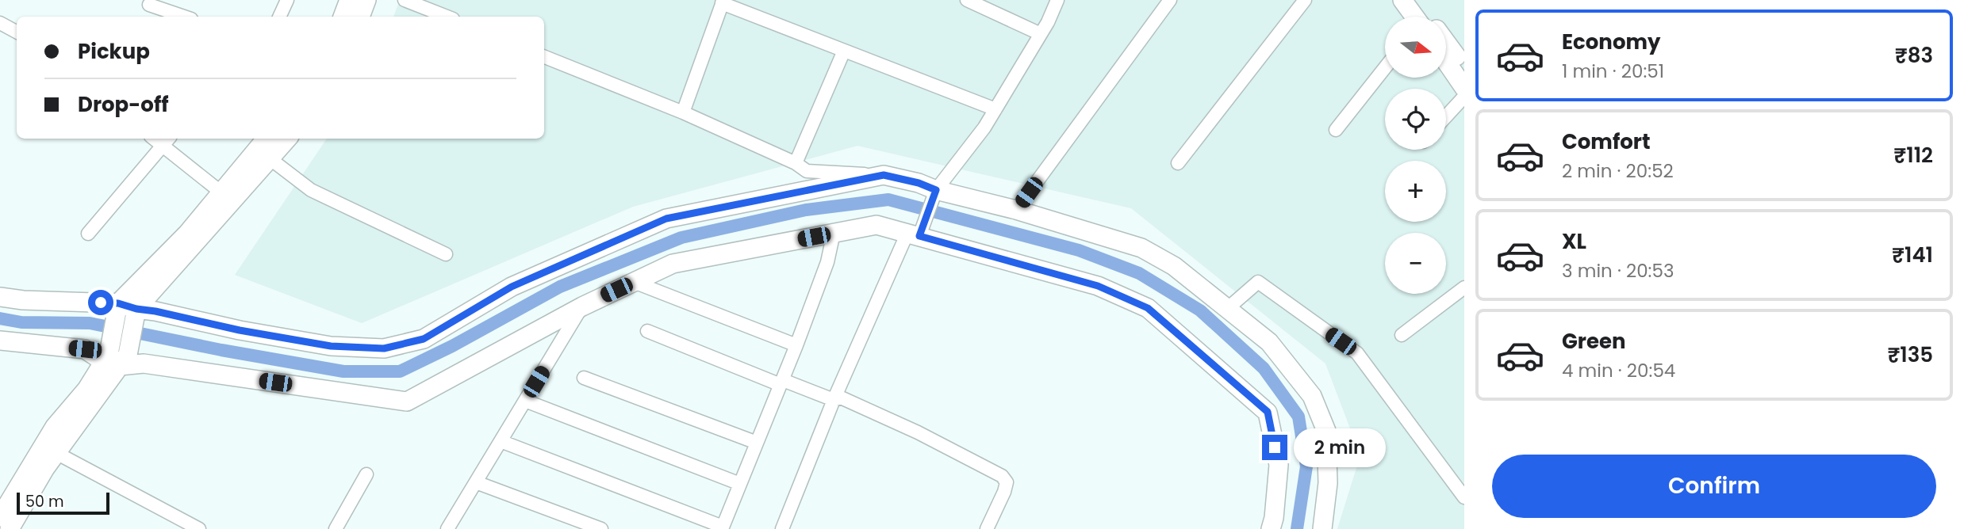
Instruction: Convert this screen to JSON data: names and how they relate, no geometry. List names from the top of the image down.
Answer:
{
  "scale_bar": "50 m",
  "north": "right",
  "page": {
    "list": [
      {
        "name": "Economy",
        "note": "1 min · 20:51",
        "value": "₹83"
      },
      {
        "name": "Comfort",
        "note": "2 min · 20:52",
        "value": "₹112"
      },
      {
        "name": "XL",
        "note": "3 min · 20:53",
        "value": "₹141"
      },
      {
        "name": "Green",
        "note": "4 min · 20:54",
        "value": "₹135"
      }
    ],
    "map_buttons": ["+", "−"],
    "banner": ["Pickup", "Drop-off"],
    "bubble": "2 min",
    "buttons": "Confirm",
    "scale": "50 m"
  }
}
